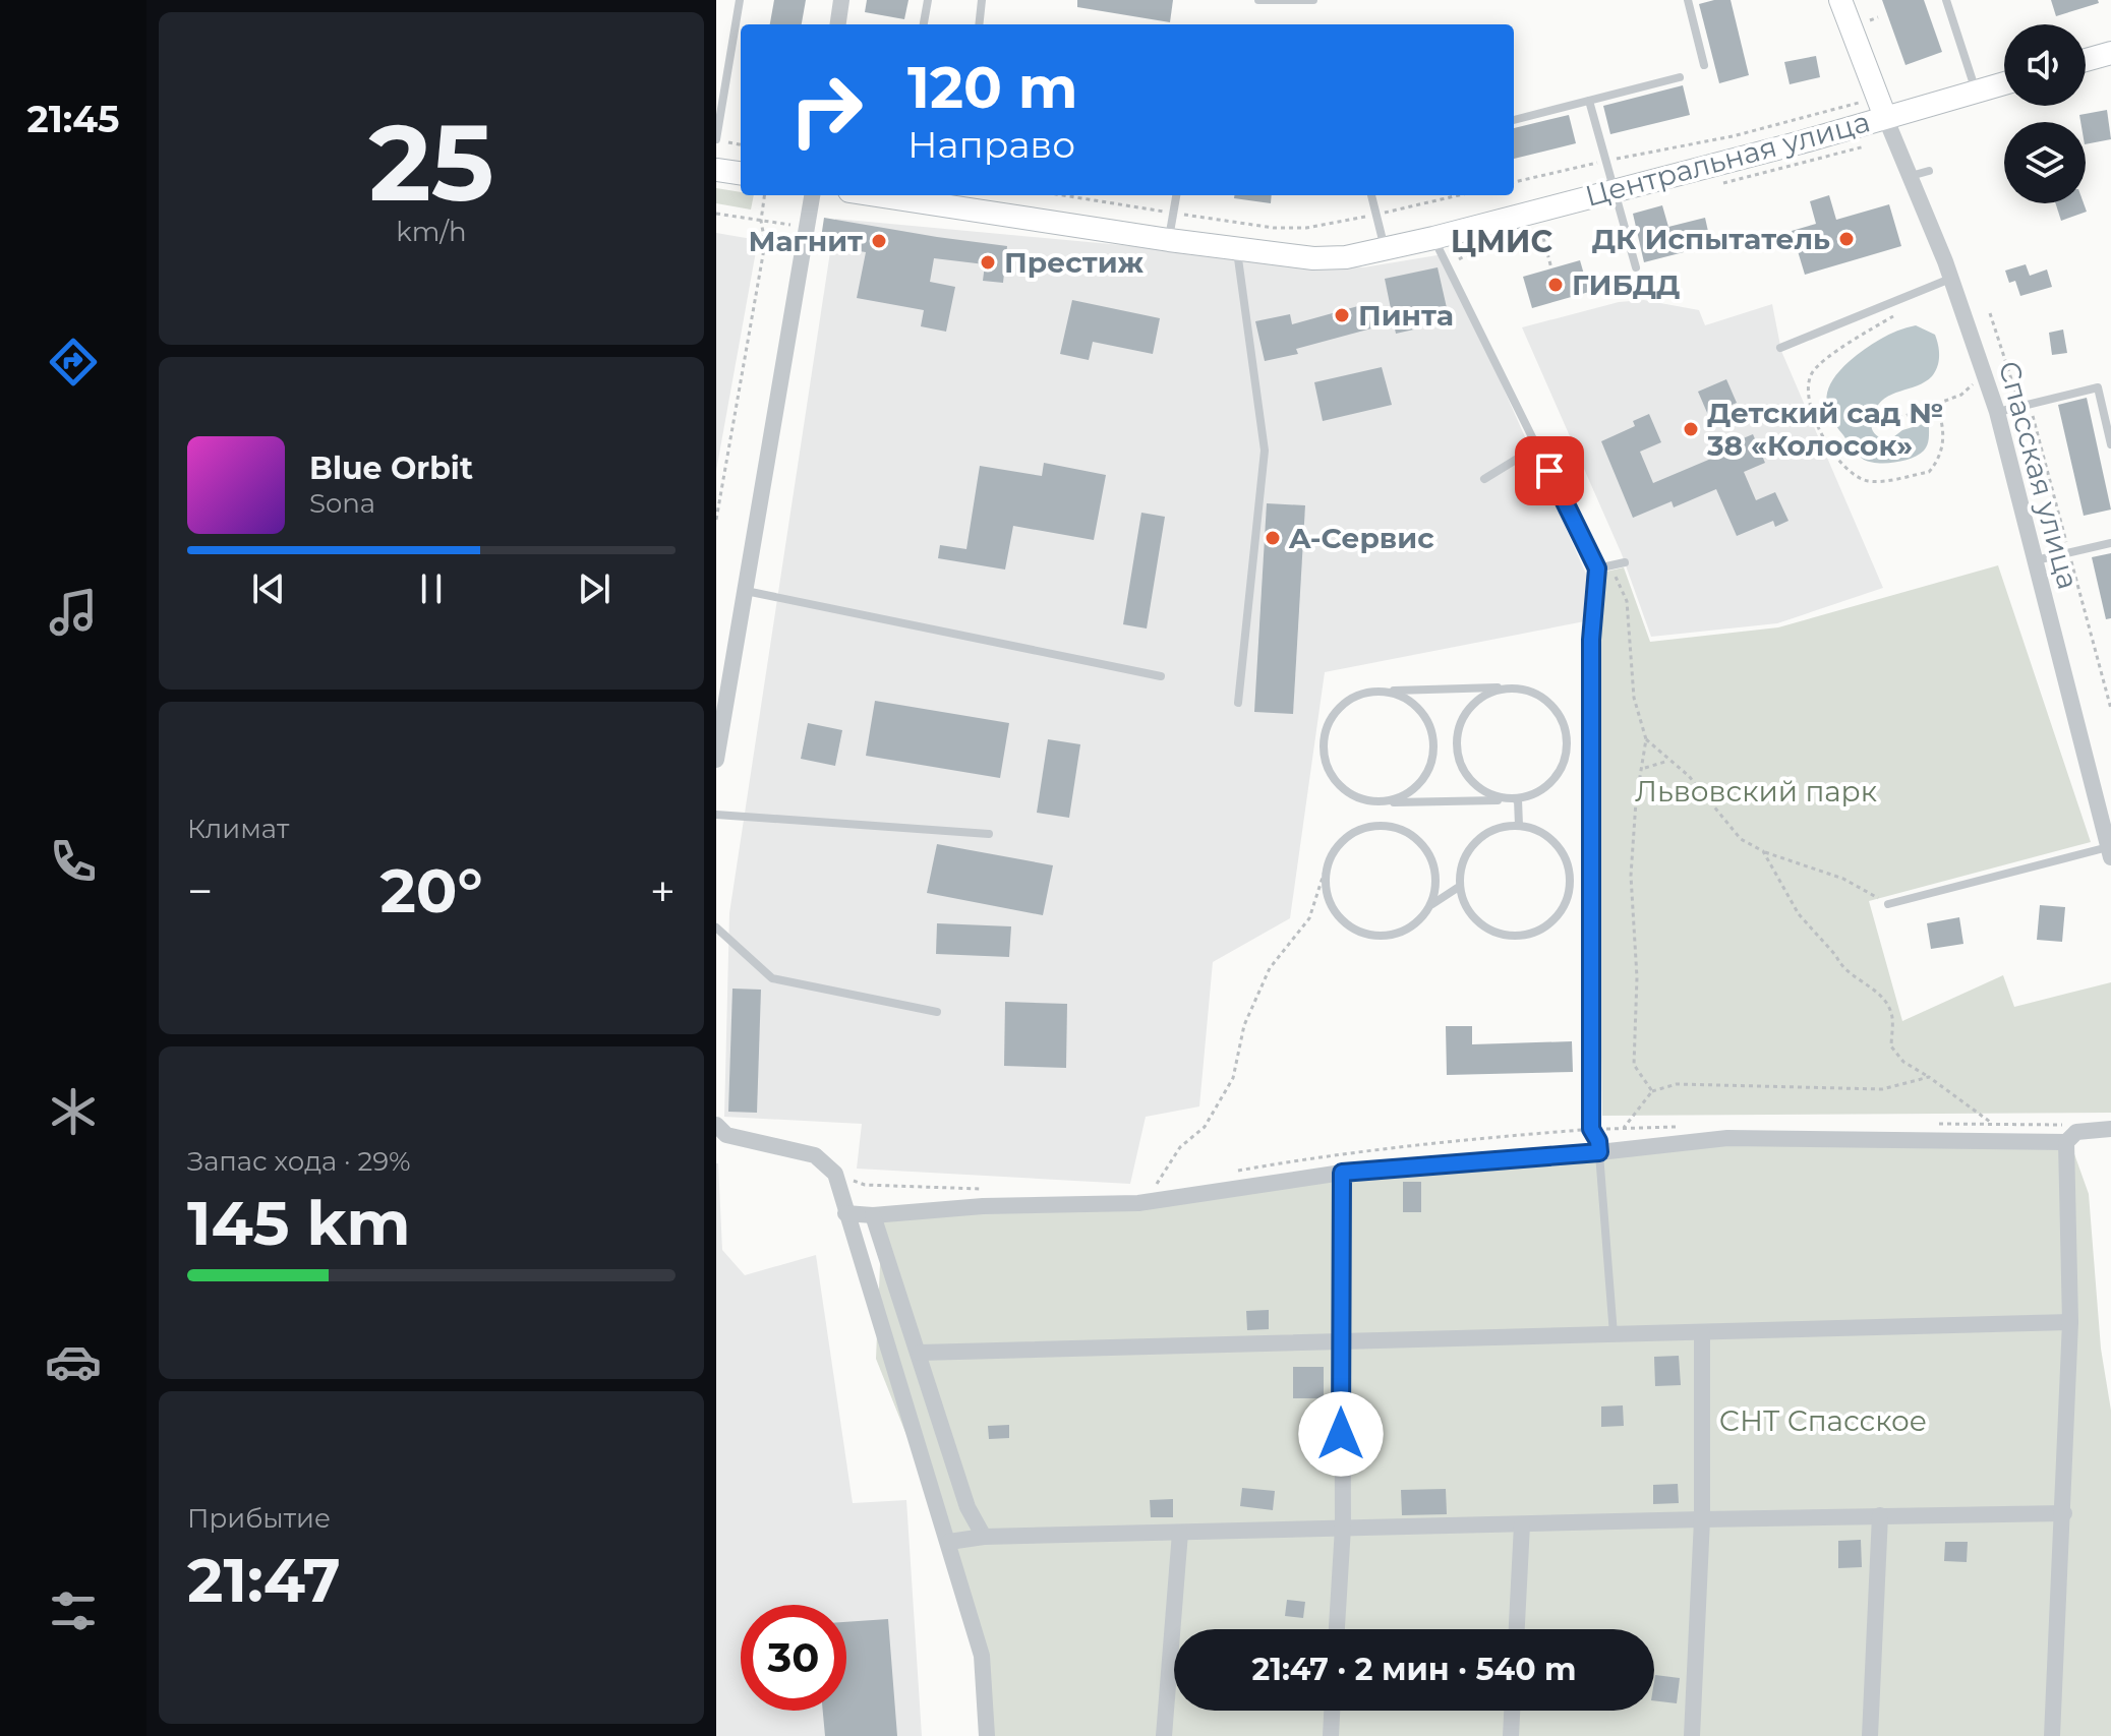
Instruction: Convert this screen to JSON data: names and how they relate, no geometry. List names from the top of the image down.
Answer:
{
  "streets": {
    "street": ["Центральная улица", "Спасская улица"]
  },
  "crossings": [
    ["Центральная улица", "Спасская улица"]
  ],
  "districts": ["ЦМИС"],
  "parks": ["Львовский парк", "СНТ Спасское"],
  "places": [
    "ДК Испытатель",
    "Магнит",
    "Престиж",
    "ГИБДД",
    "Пинта",
    "Детский сад № 38 «Колосок»",
    "A-Сервис"
  ],
  "page": {
    "tabs": "21:45",
    "tile": [
      ["25", "km/h"],
      "Климат",
      ["Запас хода · 29%", "145 km"],
      ["Прибытие", "21:47"]
    ],
    "turn": ["120 m", "Направо"],
    "song": ["Blue Orbit", "Sona"],
    "heat": ["−", "20°", "+"],
    "limit": "30",
    "trip": "21:47 · 2 мин · 540 m"
  }
}
